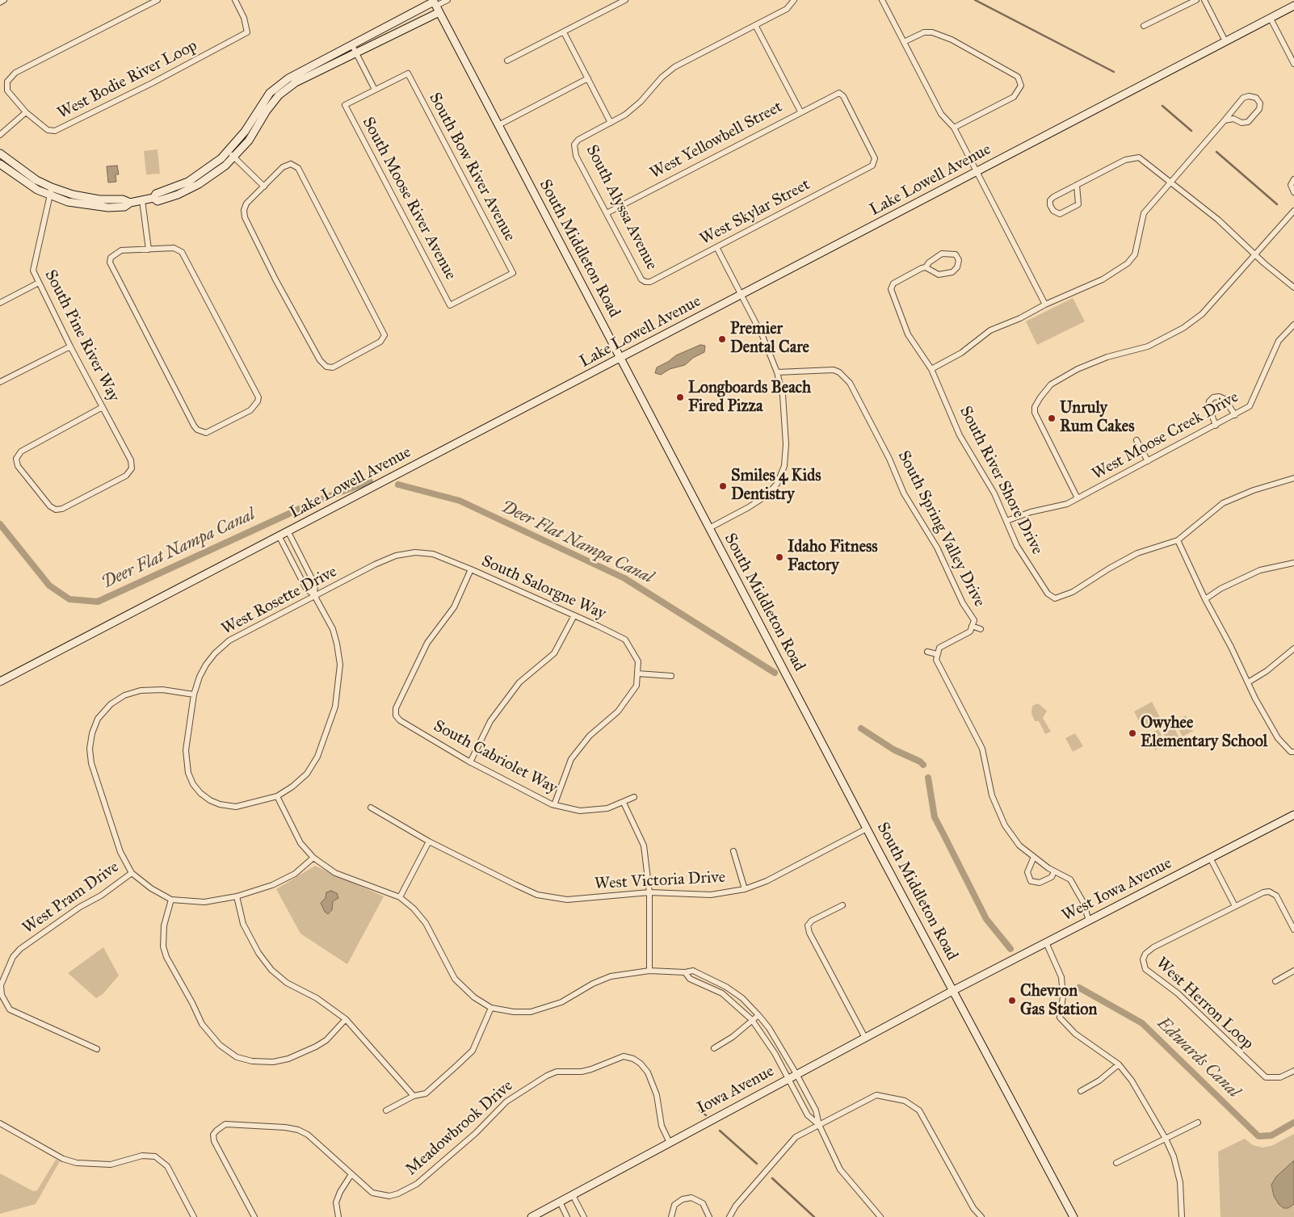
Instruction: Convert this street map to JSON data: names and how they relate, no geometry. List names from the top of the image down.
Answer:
{
  "streets": {
    "street": [
      "West Bodie River Loop",
      "West Yellowbell Street",
      "South Bow River Avenue",
      "Lake Lowell Avenue",
      "South Moose River Avenue",
      "South Alyssa Avenue",
      "West Skylar Street",
      "South Middleton Road",
      "South Pine River Way",
      "West Moose Creek Drive",
      "South River Shore Drive",
      "South Spring Valley Drive",
      "South Salorgne Way",
      "West Rosette Drive",
      "South Cabriolet Way",
      "West Victoria Drive",
      "West Iowa Avenue",
      "West Pram Drive",
      "West Herron Loop",
      "Iowa Avenue",
      "Meadowbrook Drive"
    ]
  },
  "crossings": [
    ["West Yellowbell Street", "South Alyssa Avenue"],
    ["West Yellowbell Street", "West Skylar Street"],
    ["South Bow River Avenue", "South Moose River Avenue"],
    ["Lake Lowell Avenue", "South Middleton Road"],
    ["South Alyssa Avenue", "West Skylar Street"],
    ["South Middleton Road", "West Victoria Drive"],
    ["South Middleton Road", "West Iowa Avenue"],
    ["South Middleton Road", "Iowa Avenue"],
    ["West Moose Creek Drive", "South River Shore Drive"],
    ["South Salorgne Way", "West Rosette Drive"],
    ["South Salorgne Way", "South Cabriolet Way"],
    ["West Iowa Avenue", "Iowa Avenue"],
    ["Iowa Avenue", "Meadowbrook Drive"]
  ],
  "water": ["Deer Flat Nampa Canal", "Edwards Canal"],
  "places": [
    "Premier Dental Care",
    "Longboards Beach Fired Pizza",
    "Unruly Rum Cakes",
    "Smiles 4 Kids Dentistry",
    "Idaho Fitness Factory",
    "Owyhee Elementary School",
    "Chevron Gas Station"
  ]
}
